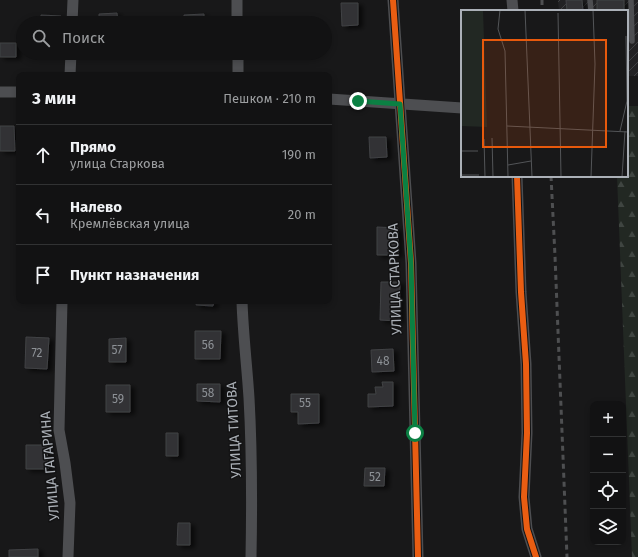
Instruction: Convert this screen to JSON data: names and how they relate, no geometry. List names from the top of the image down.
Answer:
{
  "streets": {
    "street": ["УЛИЦА СТАРКОВА", "УЛИЦА ТИТОВА", "УЛИЦА ГАГАРИНА"]
  },
  "house_numbers": [
    "56",
    "57",
    "72",
    "48",
    "58",
    "59",
    "55",
    "52"
  ],
  "page": {
    "search": "Поиск",
    "heading": ["3 мин", "Пешком · 210 m"],
    "list": [
      ["Прямо", "улица Старкова", "190 m"],
      ["Налево", "Кремлёвская улица", "20 m"],
      "Пункт назначения"
    ],
    "map_buttons": ["+", "−"]
  }
}
